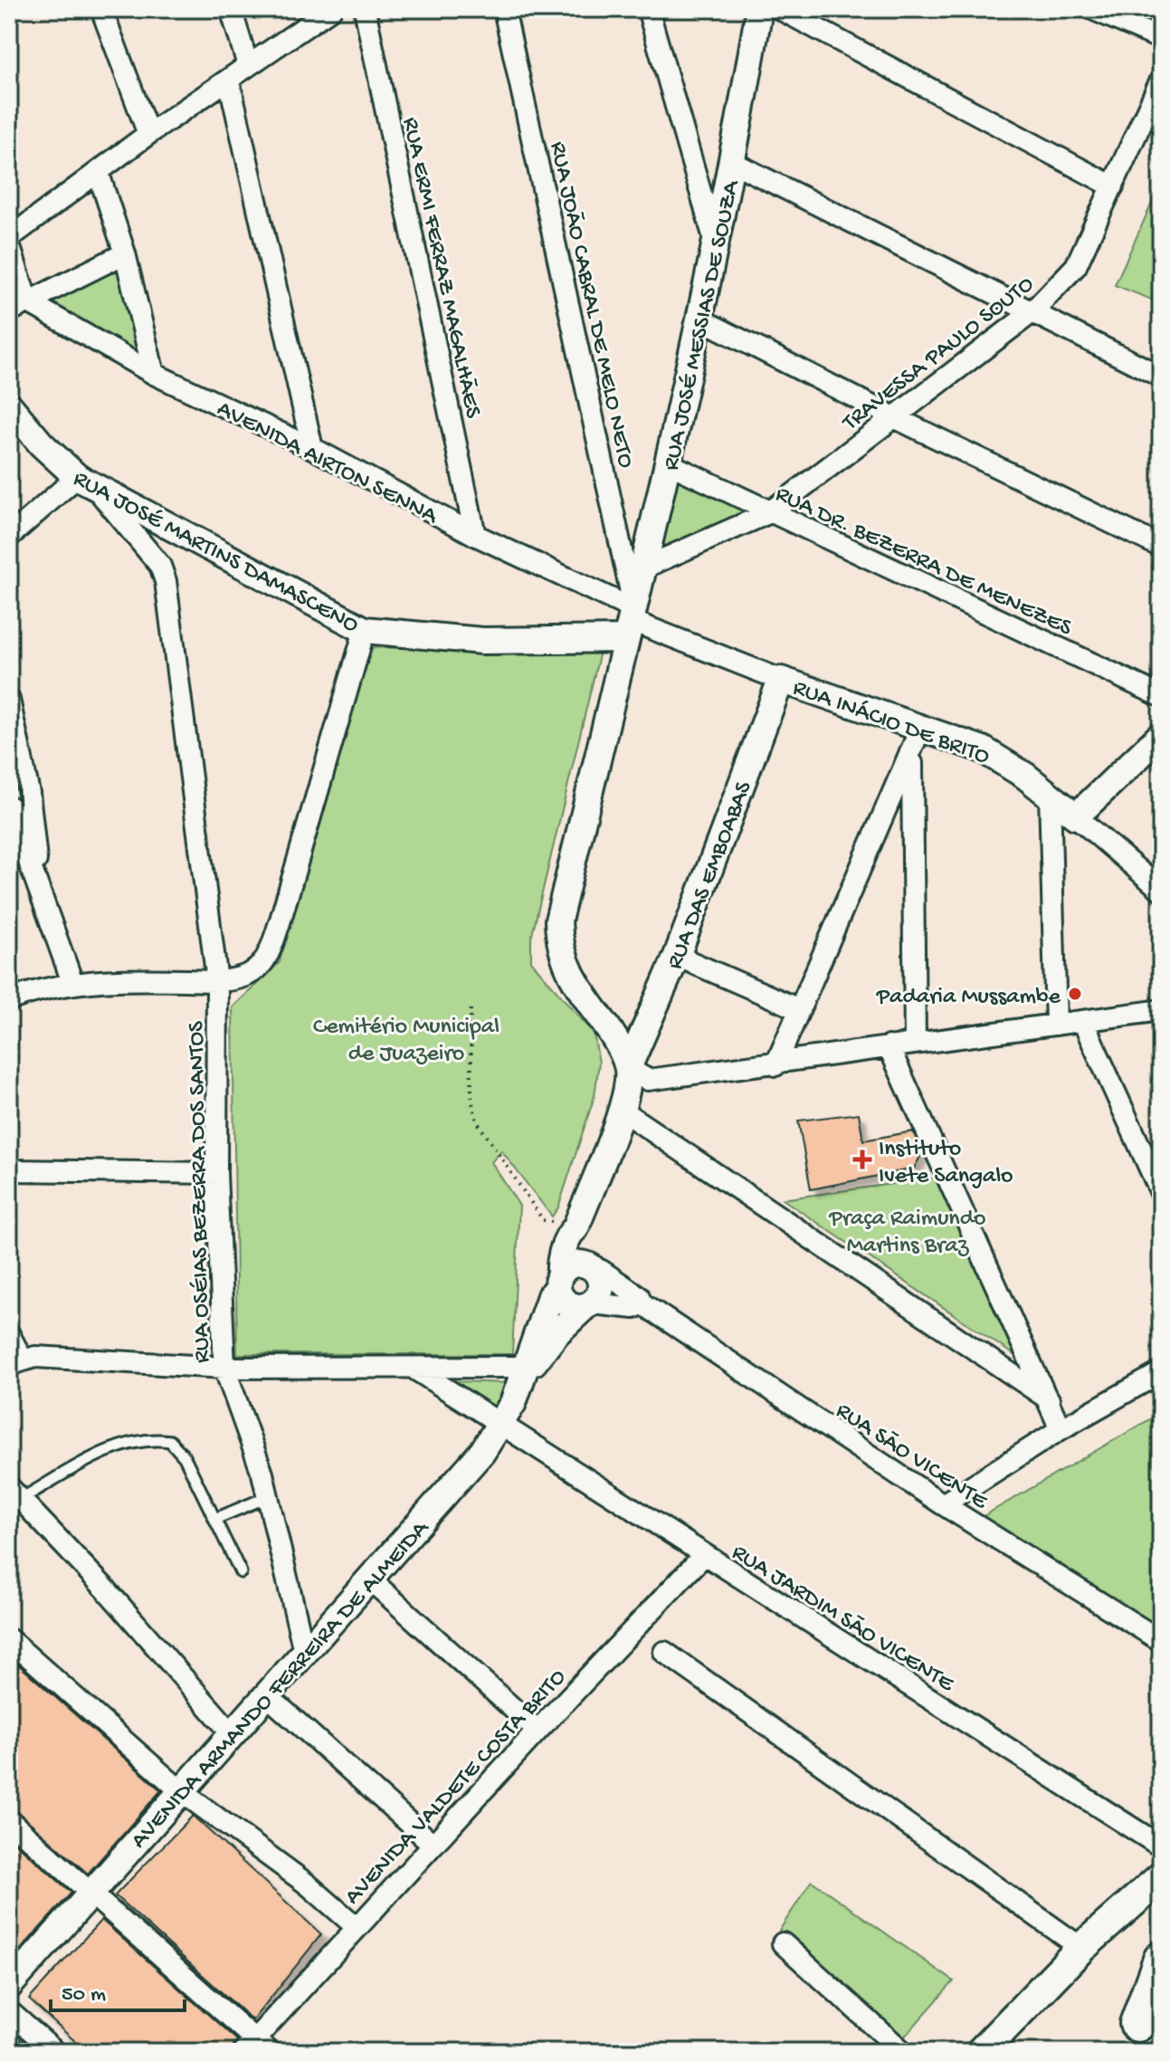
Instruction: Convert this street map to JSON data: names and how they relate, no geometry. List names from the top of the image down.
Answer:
{
  "streets": {
    "street": [
      "RUA ERMI FERRAZ MAGALHÃES",
      "RUA JOÃO CABRAL DE MELO NETO",
      "RUA JOSÉ MESSIAS DE SOUZA",
      "TRAVESSA PAULO SOUTO",
      "AVENIDA AIRTON SENNA",
      "RUA JOSÉ MARTINS DAMASCENO",
      "RUA DR. BEZERRA DE MENEZES",
      "RUA INÁCIO DE BRITO",
      "RUA DAS EMBOABAS",
      "RUA OSÉIAS BEZERRA DOS SANTOS",
      "RUA SÃO VICENTE",
      "RUA JARDIM SÃO VICENTE",
      "AVENIDA ARMANDO FERREIRA DE ALMEIDA",
      "AVENIDA VALDETE COSTA BRITO"
    ]
  },
  "crossings": [
    ["RUA ERMI FERRAZ MAGALHÃES", "AVENIDA AIRTON SENNA"],
    ["RUA JOÃO CABRAL DE MELO NETO", "RUA JOSÉ MESSIAS DE SOUZA"],
    ["RUA JOÃO CABRAL DE MELO NETO", "AVENIDA AIRTON SENNA"],
    ["RUA JOÃO CABRAL DE MELO NETO", "RUA JOSÉ MARTINS DAMASCENO"],
    ["RUA JOÃO CABRAL DE MELO NETO", "RUA INÁCIO DE BRITO"],
    ["RUA JOSÉ MESSIAS DE SOUZA", "TRAVESSA PAULO SOUTO"],
    ["RUA JOSÉ MESSIAS DE SOUZA", "AVENIDA AIRTON SENNA"],
    ["RUA JOSÉ MESSIAS DE SOUZA", "RUA JOSÉ MARTINS DAMASCENO"],
    ["RUA JOSÉ MESSIAS DE SOUZA", "RUA DR. BEZERRA DE MENEZES"],
    ["RUA JOSÉ MESSIAS DE SOUZA", "RUA INÁCIO DE BRITO"],
    ["RUA JOSÉ MESSIAS DE SOUZA", "RUA DAS EMBOABAS"],
    ["TRAVESSA PAULO SOUTO", "RUA DR. BEZERRA DE MENEZES"],
    ["AVENIDA AIRTON SENNA", "RUA JOSÉ MARTINS DAMASCENO"],
    ["AVENIDA AIRTON SENNA", "RUA INÁCIO DE BRITO"],
    ["RUA JOSÉ MARTINS DAMASCENO", "RUA INÁCIO DE BRITO"],
    ["RUA JOSÉ MARTINS DAMASCENO", "RUA OSÉIAS BEZERRA DOS SANTOS"],
    ["RUA INÁCIO DE BRITO", "RUA DAS EMBOABAS"],
    ["RUA OSÉIAS BEZERRA DOS SANTOS", "AVENIDA ARMANDO FERREIRA DE ALMEIDA"],
    ["RUA JARDIM SÃO VICENTE", "AVENIDA ARMANDO FERREIRA DE ALMEIDA"],
    ["RUA JARDIM SÃO VICENTE", "AVENIDA VALDETE COSTA BRITO"]
  ],
  "parks": ["Cemitério Municipal de Juazeiro", "Praça Raimundo Martins Braz"],
  "places": {
    "other": ["Padaria Mussambe"],
    "health": ["Instituto Ivete Sangalo"]
  },
  "scale_bar": "50 m"
}
